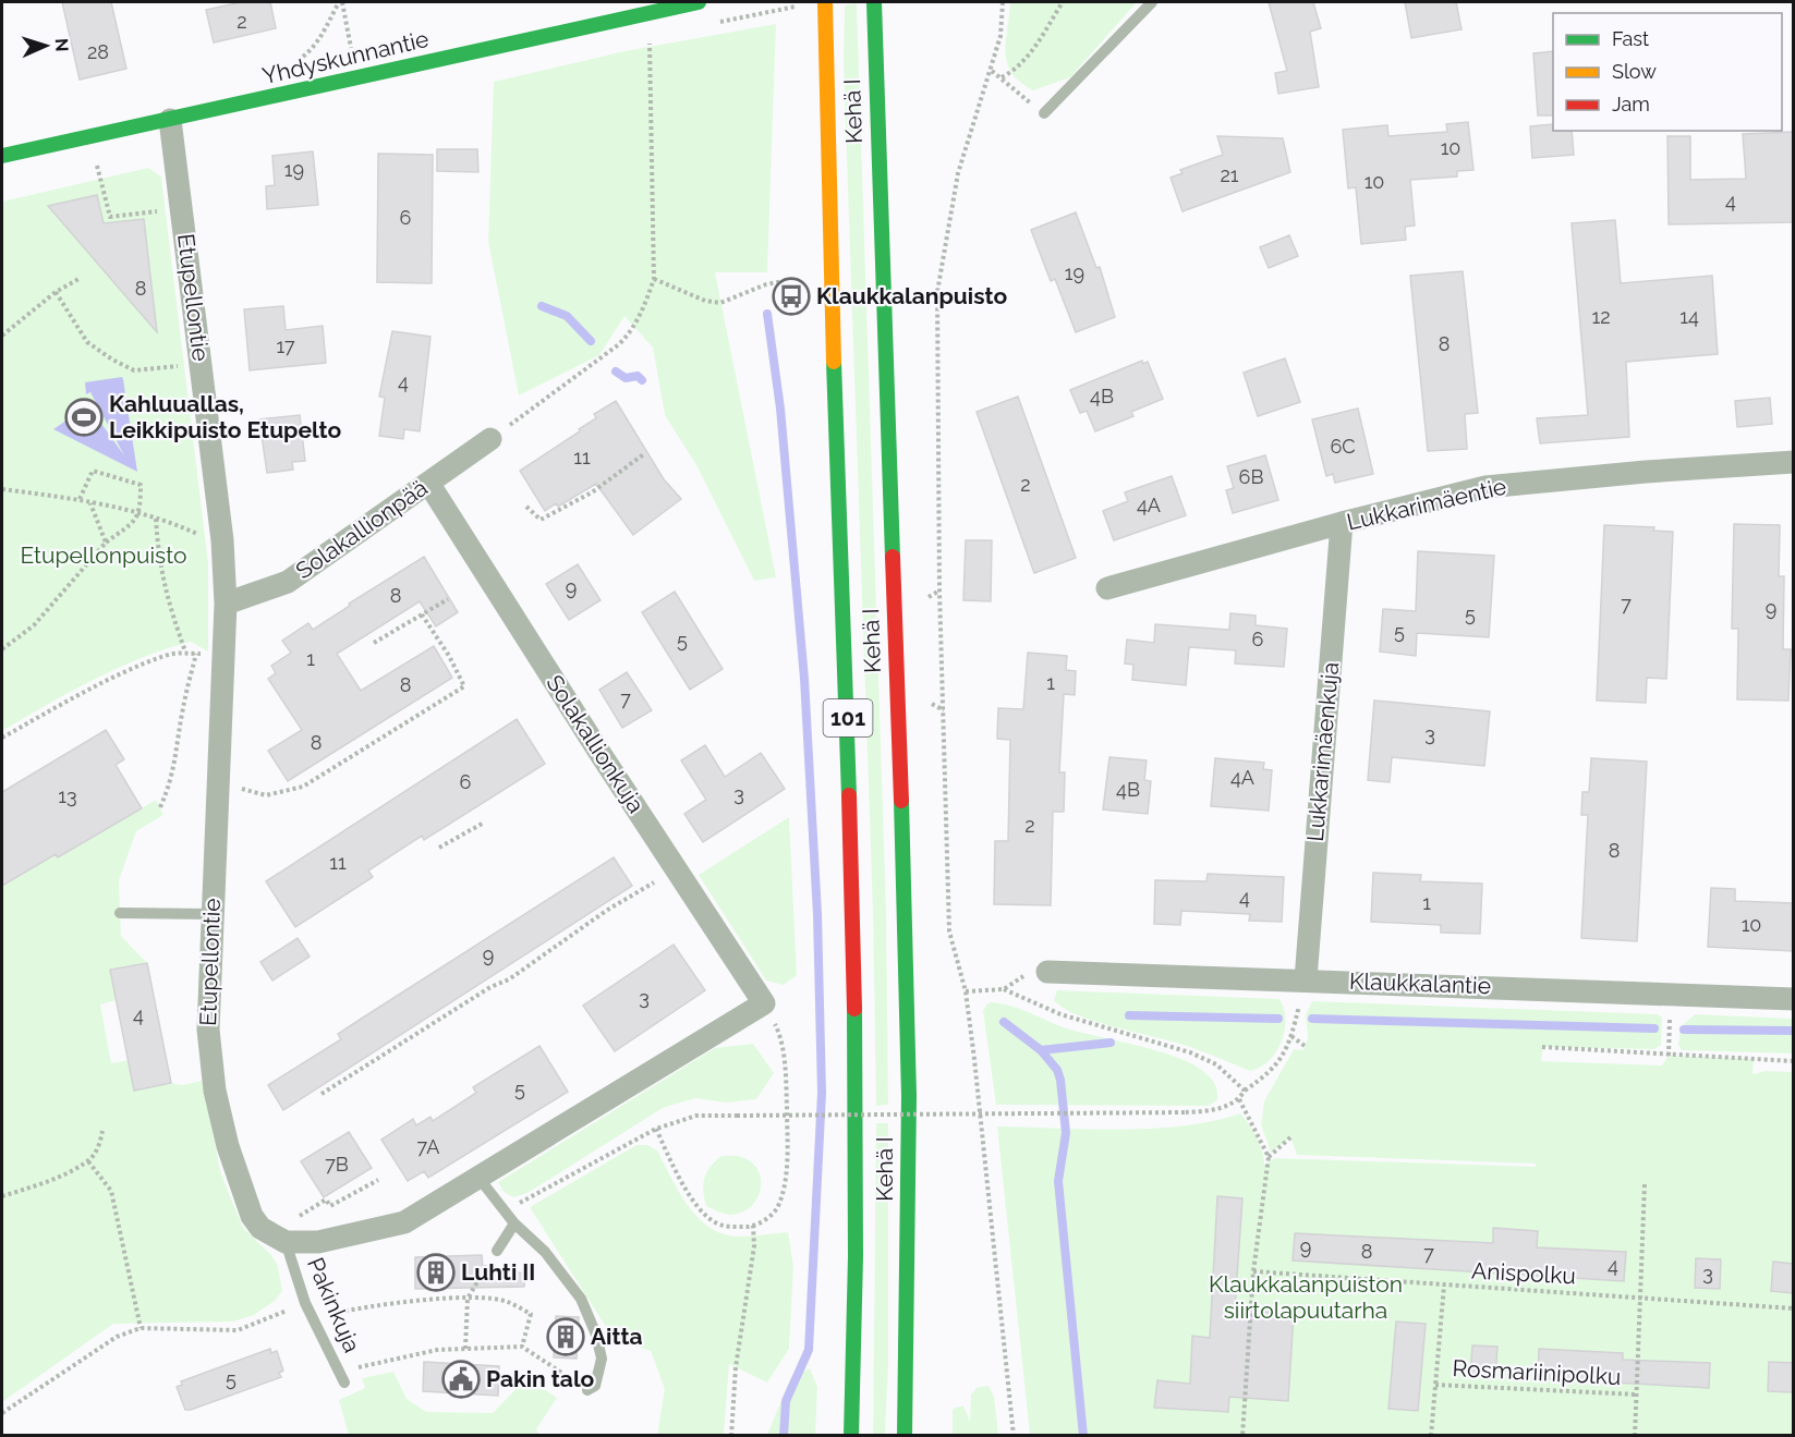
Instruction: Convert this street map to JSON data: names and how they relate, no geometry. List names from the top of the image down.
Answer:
{
  "streets": {
    "main road": ["Yhdyskunnantie", "Kehä I", "101"],
    "street": [
      "Etupellontie",
      "Lukkarimäentie",
      "Solakallionpää",
      "Solakallionkuja",
      "Lukkarimäenkuja",
      "Klaukkalantie"
    ],
    "lane": ["Pakinkuja"],
    "path": ["Anispolku", "Rosmariinipolku"]
  },
  "crossings": [
    ["Yhdyskunnantie", "Etupellontie"],
    ["Etupellontie", "Solakallionpää"],
    ["Etupellontie", "Pakinkuja"],
    ["Lukkarimäentie", "Lukkarimäenkuja"],
    ["Solakallionpää", "Solakallionkuja"],
    ["Lukkarimäenkuja", "Klaukkalantie"]
  ],
  "parks": ["Etupellonpuisto", "Klaukkalanpuiston siirtolapuutarha"],
  "places": {
    "bus stop": ["Klaukkalanpuisto"],
    "sports": ["Kahluuallas, Leikkipuisto Etupelto"],
    "building": ["Luhti II", "Aitta"],
    "public building": ["Pakin talo"]
  },
  "house_numbers": [
    "2",
    "28",
    "10",
    "19",
    "21",
    "10",
    "4",
    "6",
    "19",
    "8",
    "12",
    "14",
    "8",
    "17",
    "4",
    "4B",
    "6C",
    "11",
    "6B",
    "2",
    "4A",
    "9",
    "8",
    "7",
    "9",
    "5",
    "5",
    "6",
    "5",
    "1",
    "1",
    "8",
    "7",
    "3",
    "8",
    "4A",
    "6",
    "4B",
    "3",
    "13",
    "2",
    "8",
    "11",
    "4",
    "1",
    "10",
    "9",
    "3",
    "4",
    "5",
    "7A",
    "7B",
    "9",
    "8",
    "7",
    "4",
    "3",
    "5"
  ],
  "legend": ["Fast", "Slow", "Jam"],
  "north": "right"
}
